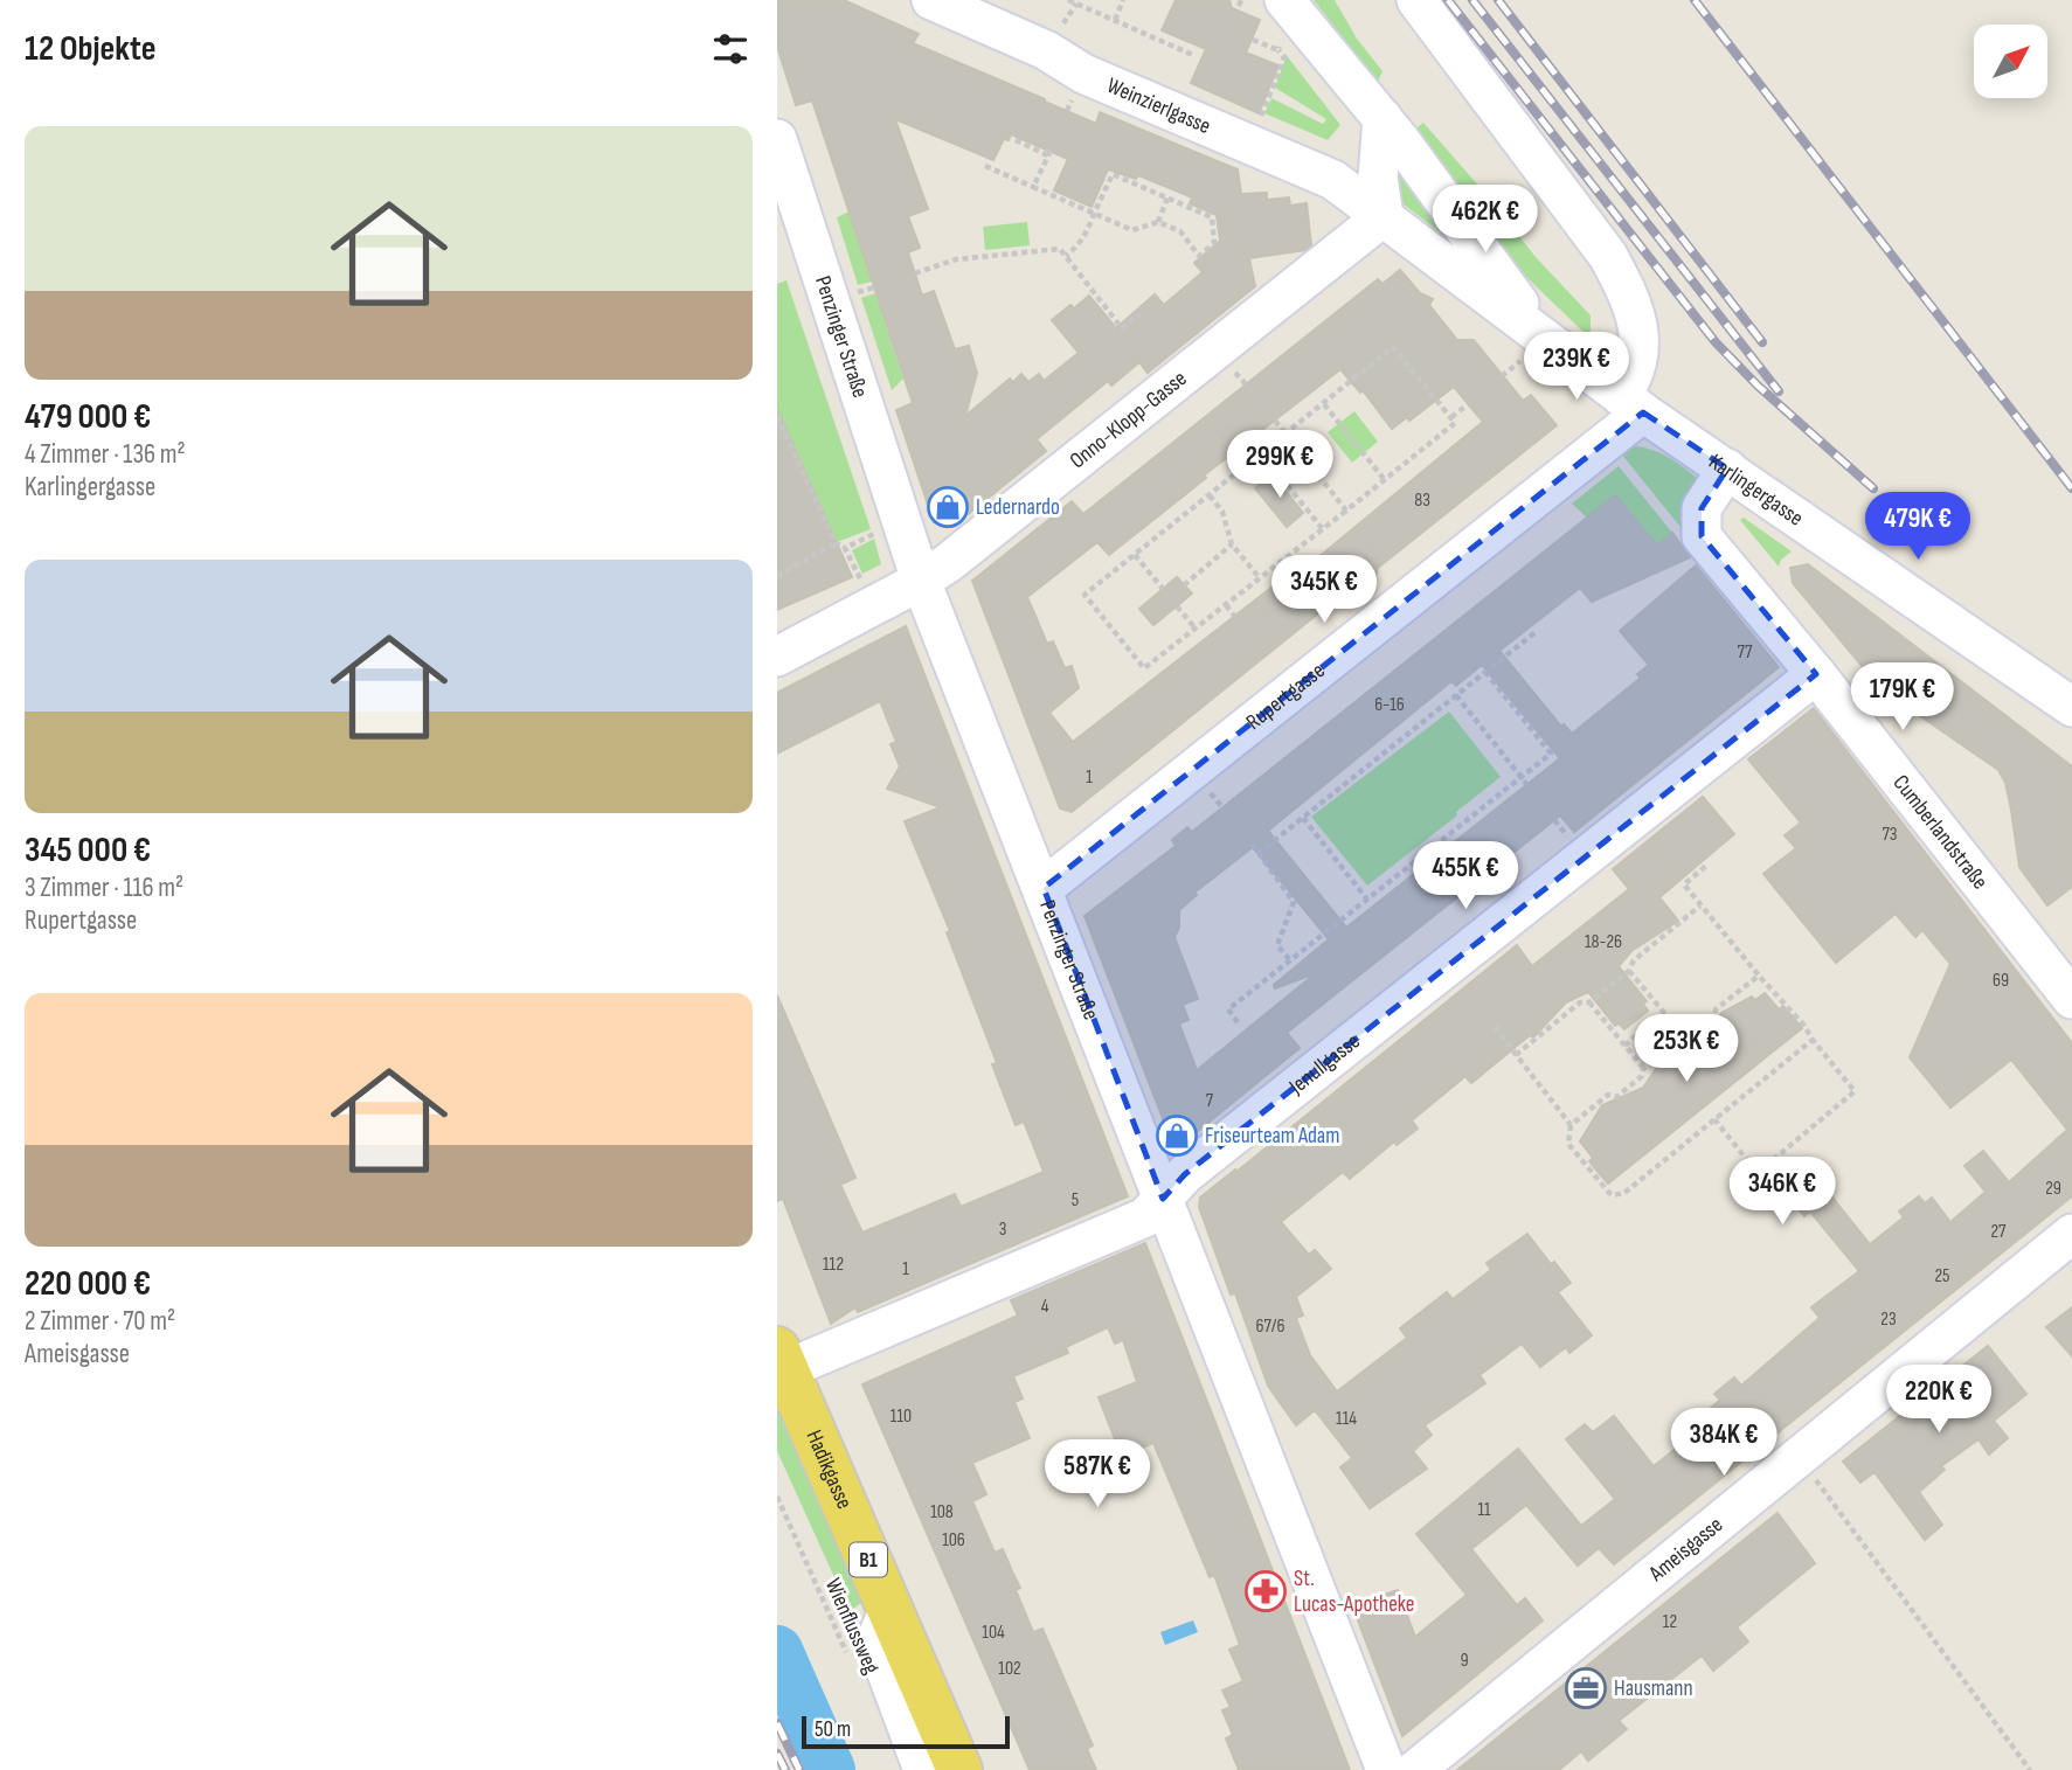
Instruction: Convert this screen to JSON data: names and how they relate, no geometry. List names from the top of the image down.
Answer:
{
  "streets": {
    "main road": ["Hadikgasse", "B1"],
    "street": [
      "Weinzierlgasse",
      "Penzinger Straße",
      "Onno-Klopp-Gasse",
      "Karlingergasse",
      "Rupertgasse",
      "Cumberlandstraße",
      "Jenullgasse",
      "Ameisgasse"
    ],
    "path": ["Wienflussweg"]
  },
  "crossings": [
    ["Weinzierlgasse", "Onno-Klopp-Gasse"],
    ["Penzinger Straße", "Onno-Klopp-Gasse"],
    ["Penzinger Straße", "Rupertgasse"],
    ["Penzinger Straße", "Jenullgasse"],
    ["Karlingergasse", "Rupertgasse"],
    ["Karlingergasse", "Cumberlandstraße"],
    ["Cumberlandstraße", "Jenullgasse"],
    ["Jenullgasse", "Hadikgasse"]
  ],
  "places": {
    "shop": ["Ledernardo", "Friseurteam Adam"],
    "pharmacy": ["St. Lucas-Apotheke"],
    "office": ["Hausmann"]
  },
  "house_numbers": [
    "83",
    "77",
    "6-16",
    "1",
    "73",
    "18-26",
    "69",
    "7",
    "29",
    "5",
    "3",
    "27",
    "112",
    "1",
    "25",
    "4",
    "23",
    "67/6",
    "110",
    "114",
    "11",
    "108",
    "106",
    "12",
    "104",
    "9",
    "102"
  ],
  "scale_bar": "50 m",
  "north": "top right",
  "page": {
    "heading": "12 Objekte",
    "list": [
      {
        "name": "479 000 €",
        "note": "4 Zimmer · 136 m² · Karlingergasse"
      },
      {
        "name": "345 000 €",
        "note": "3 Zimmer · 116 m² · Rupertgasse"
      },
      {
        "name": "220 000 €",
        "note": "2 Zimmer · 70 m² · Ameisgasse"
      }
    ],
    "price": [
      "462K €",
      "239K €",
      "299K €",
      "479K €",
      "345K €",
      "179K €",
      "455K €",
      "253K €",
      "346K €",
      "220K €",
      "384K €",
      "587K €"
    ],
    "scale": "50 m"
  }
}
